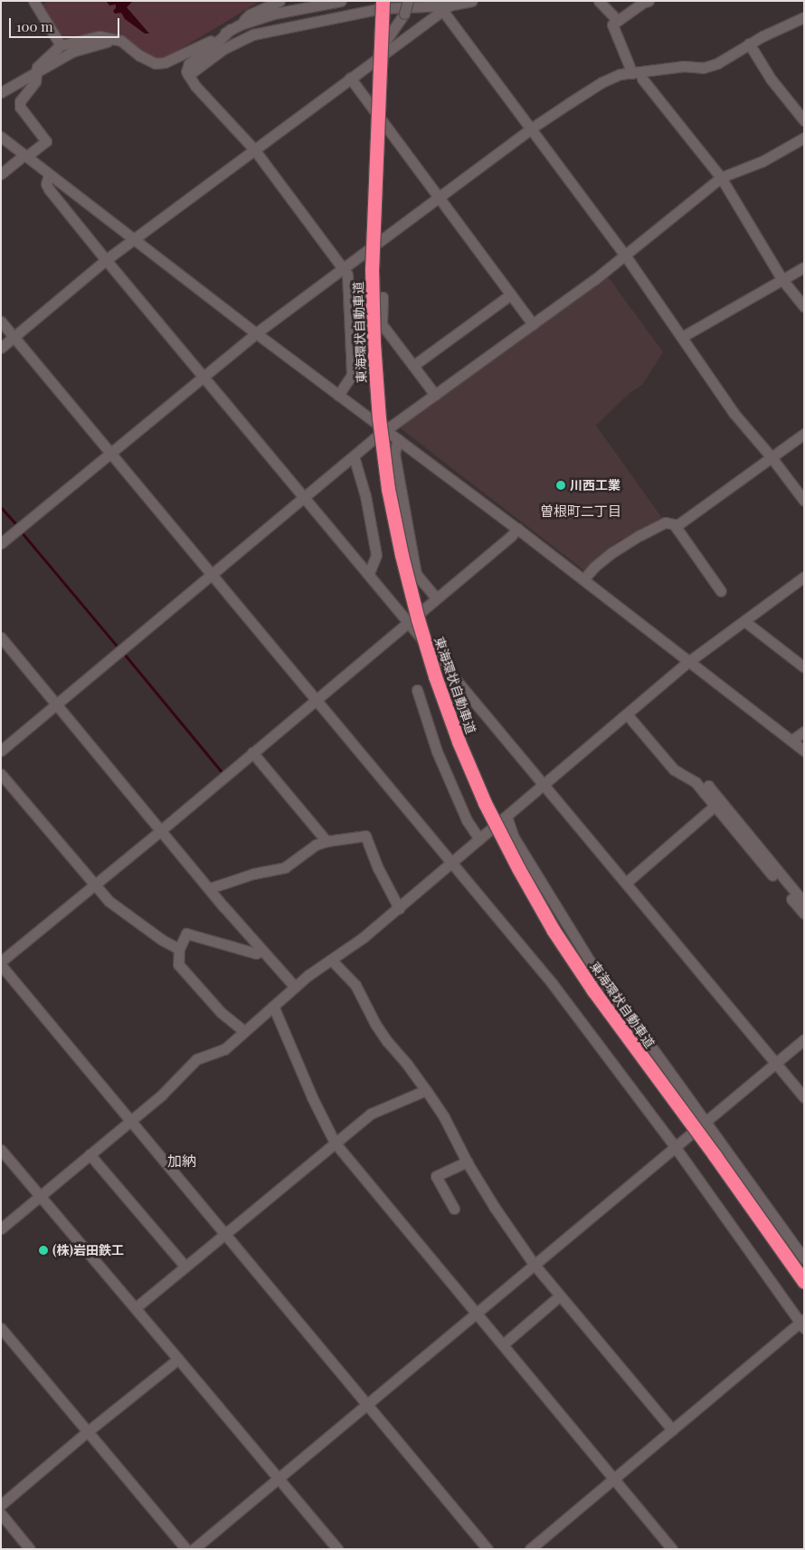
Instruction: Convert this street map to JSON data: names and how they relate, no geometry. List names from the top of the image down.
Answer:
{
  "streets": {
    "highway": ["東海環状自動車道"]
  },
  "districts": ["曽根町二丁目", "加納"],
  "places": ["川西工業", "(株)岩田鉄工"],
  "scale_bar": "100 m"
}
